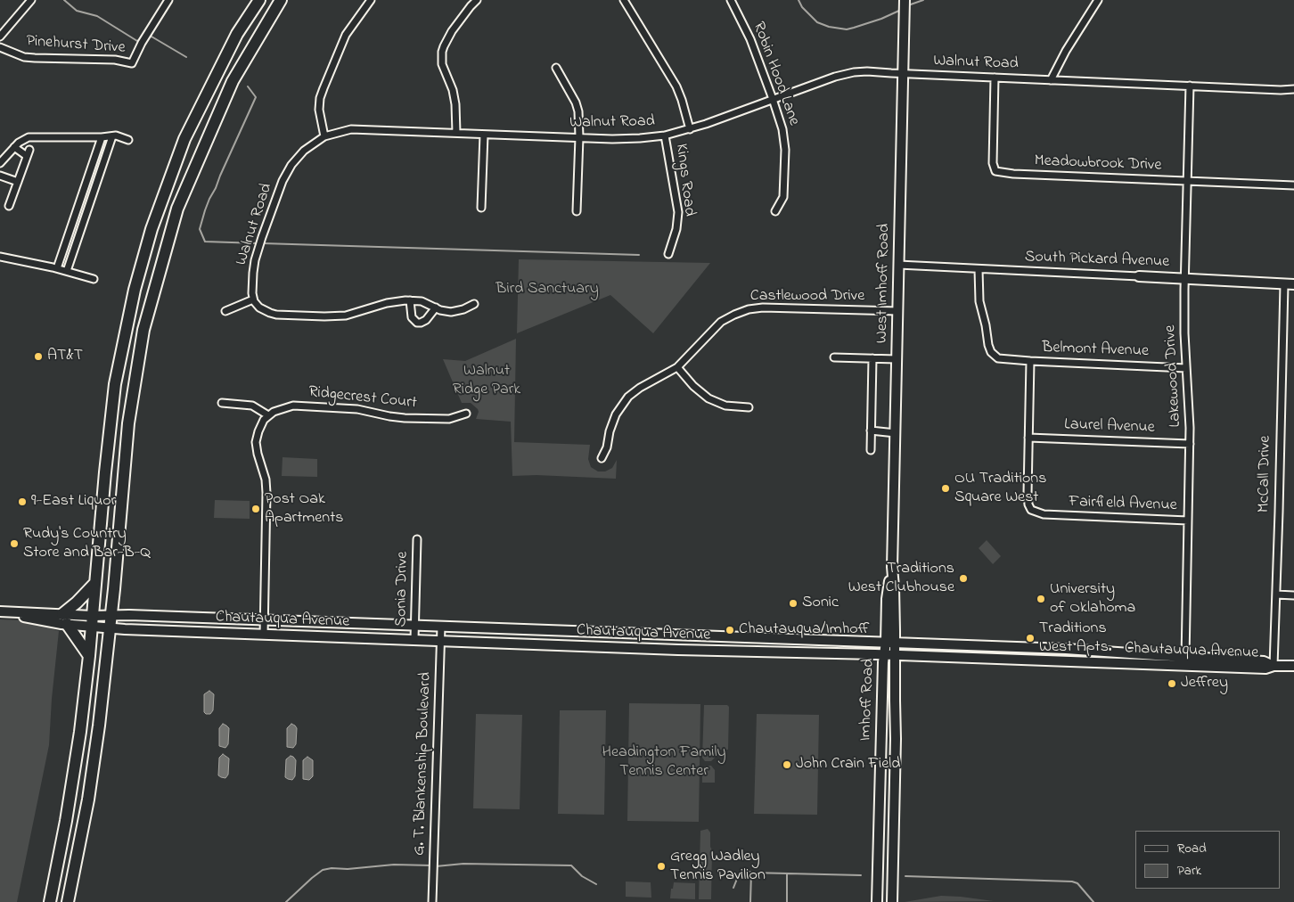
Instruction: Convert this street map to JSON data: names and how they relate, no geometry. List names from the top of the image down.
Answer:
{
  "streets": {
    "main road": [
      "South Pickard Avenue",
      "West Imhoff Road",
      "Chautauqua Avenue",
      "Imhoff Road"
    ],
    "street": [
      "Pinehurst Drive",
      "Walnut Road",
      "Robin Hood Lane",
      "Meadowbrook Drive",
      "Kings Road",
      "Castlewood Drive",
      "Belmont Avenue",
      "Lakewood Drive",
      "Ridgecrest Court",
      "Laurel Avenue",
      "McCall Drive",
      "Fairfield Avenue",
      "Sonia Drive",
      "G. T. Blankenship Boulevard"
    ]
  },
  "crossings": [
    ["Walnut Road", "Robin Hood Lane"],
    ["Walnut Road", "Meadowbrook Drive"],
    ["Walnut Road", "Kings Road"],
    ["Walnut Road", "West Imhoff Road"],
    ["Walnut Road", "Lakewood Drive"],
    ["Meadowbrook Drive", "Lakewood Drive"],
    ["South Pickard Avenue", "West Imhoff Road"],
    ["South Pickard Avenue", "Belmont Avenue"],
    ["South Pickard Avenue", "Lakewood Drive"],
    ["South Pickard Avenue", "McCall Drive"],
    ["West Imhoff Road", "Castlewood Drive"],
    ["West Imhoff Road", "Imhoff Road"],
    ["Belmont Avenue", "Lakewood Drive"],
    ["Lakewood Drive", "Laurel Avenue"],
    ["Lakewood Drive", "Fairfield Avenue"],
    ["Lakewood Drive", "Chautauqua Avenue"],
    ["Laurel Avenue", "Fairfield Avenue"],
    ["McCall Drive", "Chautauqua Avenue"],
    ["Sonia Drive", "Chautauqua Avenue"],
    ["Chautauqua Avenue", "Imhoff Road"],
    ["Chautauqua Avenue", "G. T. Blankenship Boulevard"]
  ],
  "parks": ["Bird Sanctuary", "Walnut Ridge Park", "Headington Family Tennis Center"],
  "places": [
    "AT&T",
    "OU Traditions Square West",
    "9-East Liquor",
    "Post Oak Apartments",
    "Rudy's Country Store and Bar-B-Q",
    "Traditions West Clubhouse",
    "University of Oklahoma",
    "Sonic",
    "Chautauqua/Imhoff",
    "Traditions West Apts.",
    "Jeffrey",
    "John Crain Field",
    "Gregg Wadley Tennis Pavilion"
  ],
  "legend": ["Road", "Park"]
}
